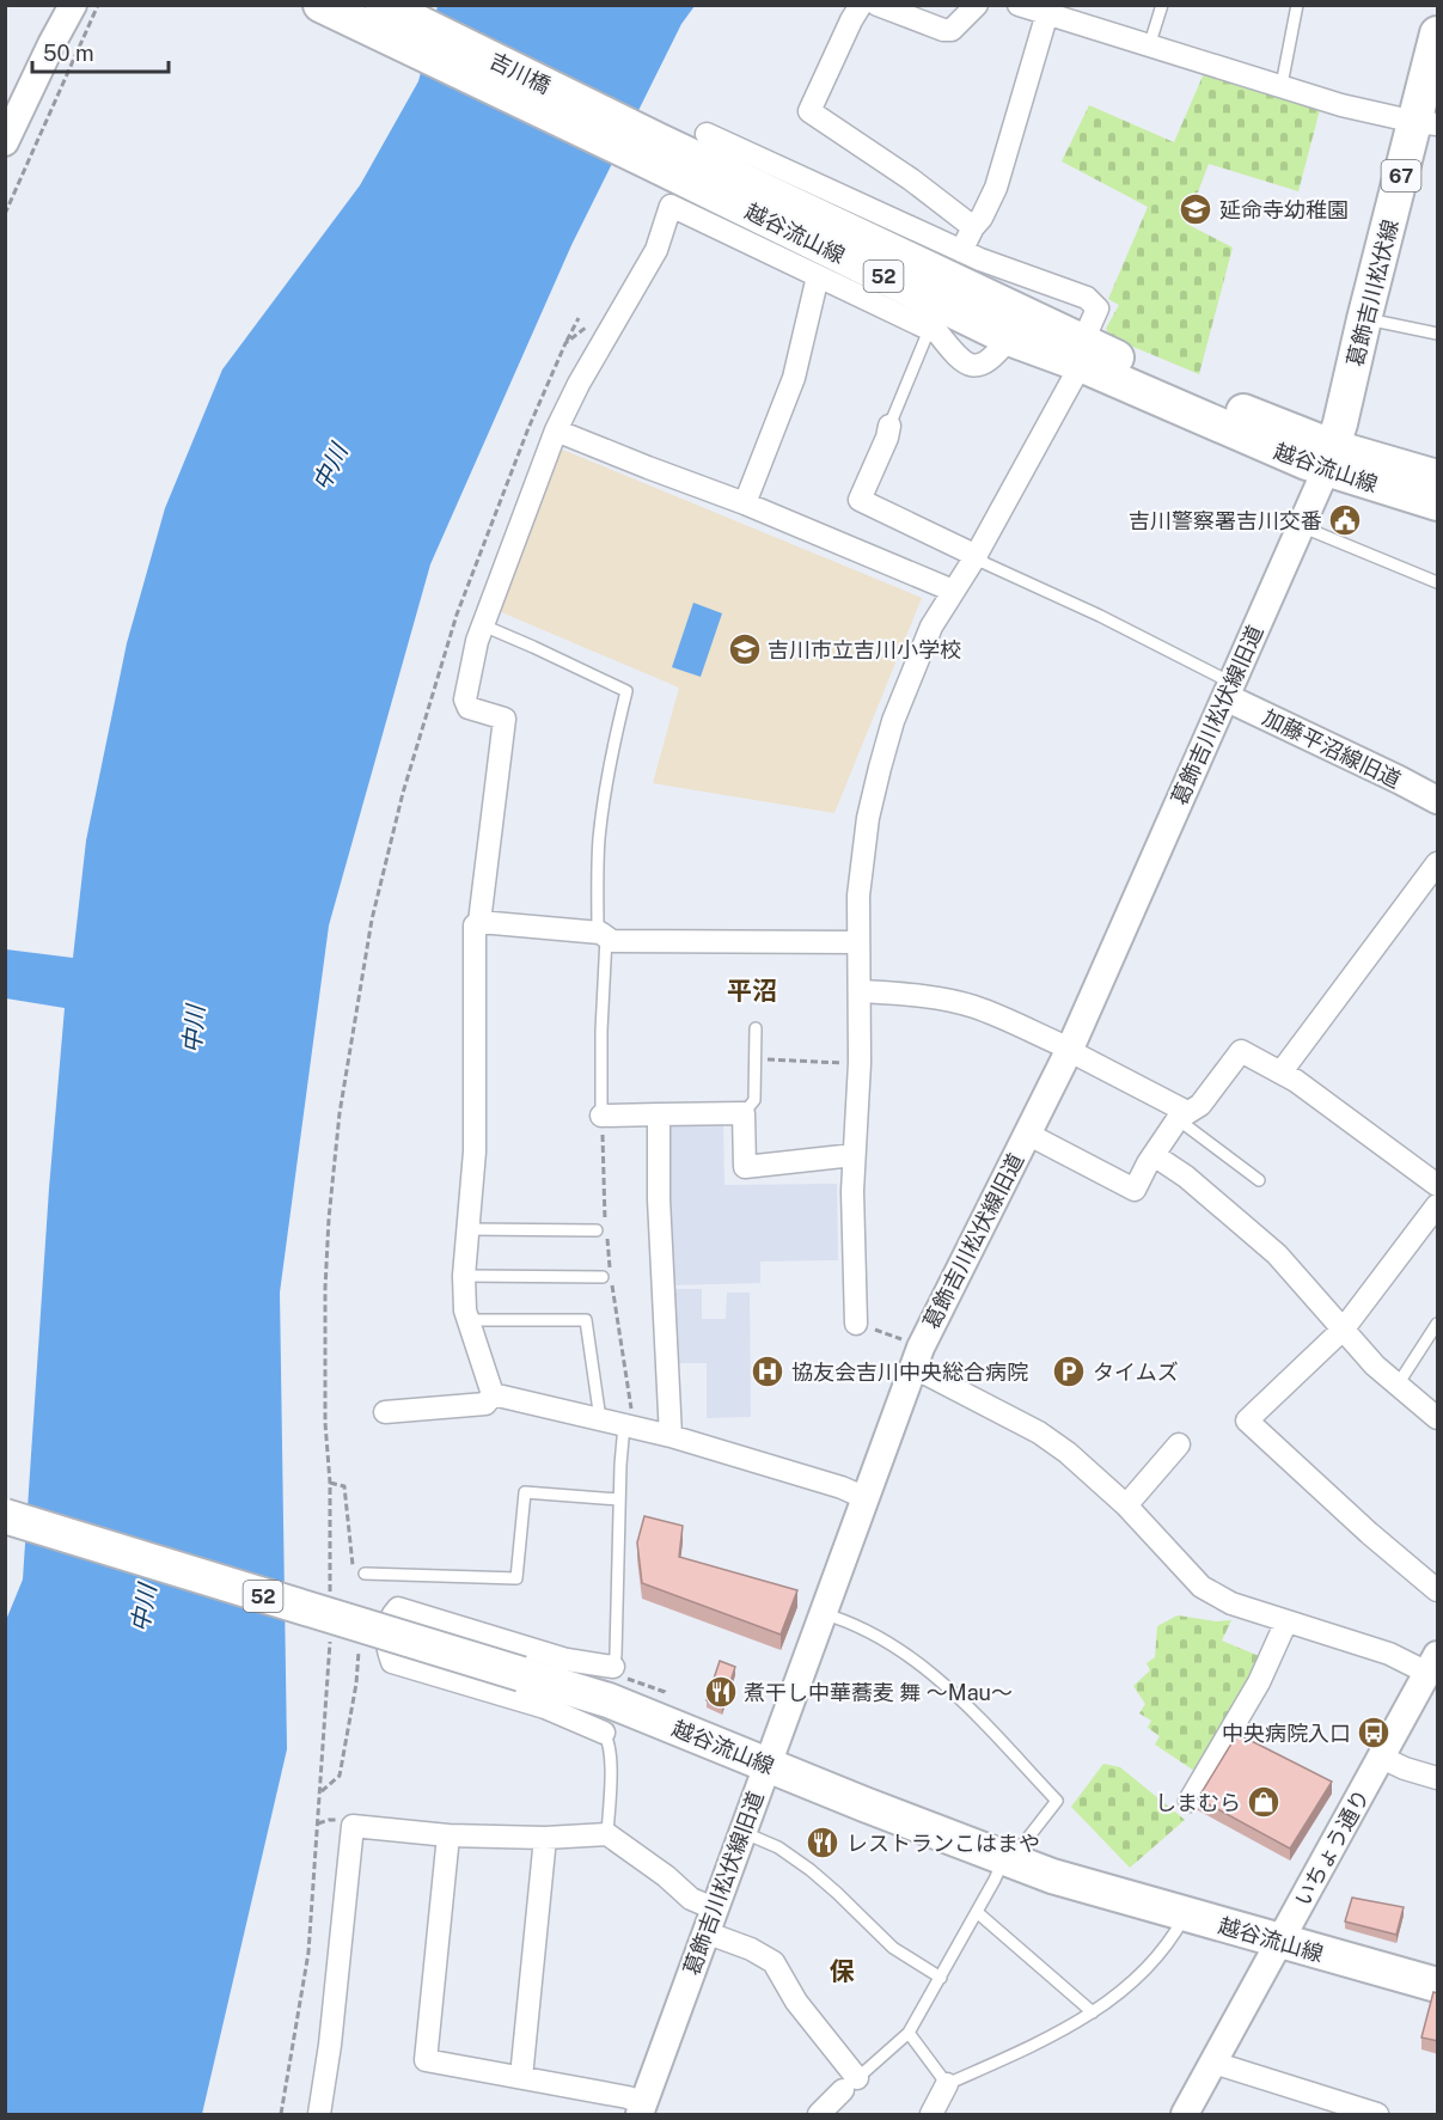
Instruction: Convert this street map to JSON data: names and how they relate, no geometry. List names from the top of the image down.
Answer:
{
  "streets": {
    "main road": [
      "吉川橋",
      "67",
      "越谷流山線",
      "52",
      "葛飾吉川松伏線"
    ],
    "street": ["葛飾吉川松伏線旧道", "加藤平沼線旧道", "いちょう通り"]
  },
  "crossings": [
    ["吉川橋", "越谷流山線"],
    ["越谷流山線", "葛飾吉川松伏線"],
    ["越谷流山線", "葛飾吉川松伏線旧道"],
    ["越谷流山線", "いちょう通り"],
    ["葛飾吉川松伏線", "葛飾吉川松伏線旧道"],
    ["葛飾吉川松伏線旧道", "加藤平沼線旧道"]
  ],
  "districts": ["平沼", "保"],
  "water": ["中川"],
  "places": {
    "school or university": ["延命寺幼稚園", "吉川市立吉川小学校"],
    "public building": ["吉川警察署吉川交番"],
    "hospital": ["協友会吉川中央総合病院"],
    "parking": ["タイムズ"],
    "restaurant": ["煮干し中華蕎麦 舞 〜Mau〜", "レストランこはまや"],
    "bus stop": ["中央病院入口"],
    "shop": ["しまむら"]
  },
  "scale_bar": "50 m"
}
